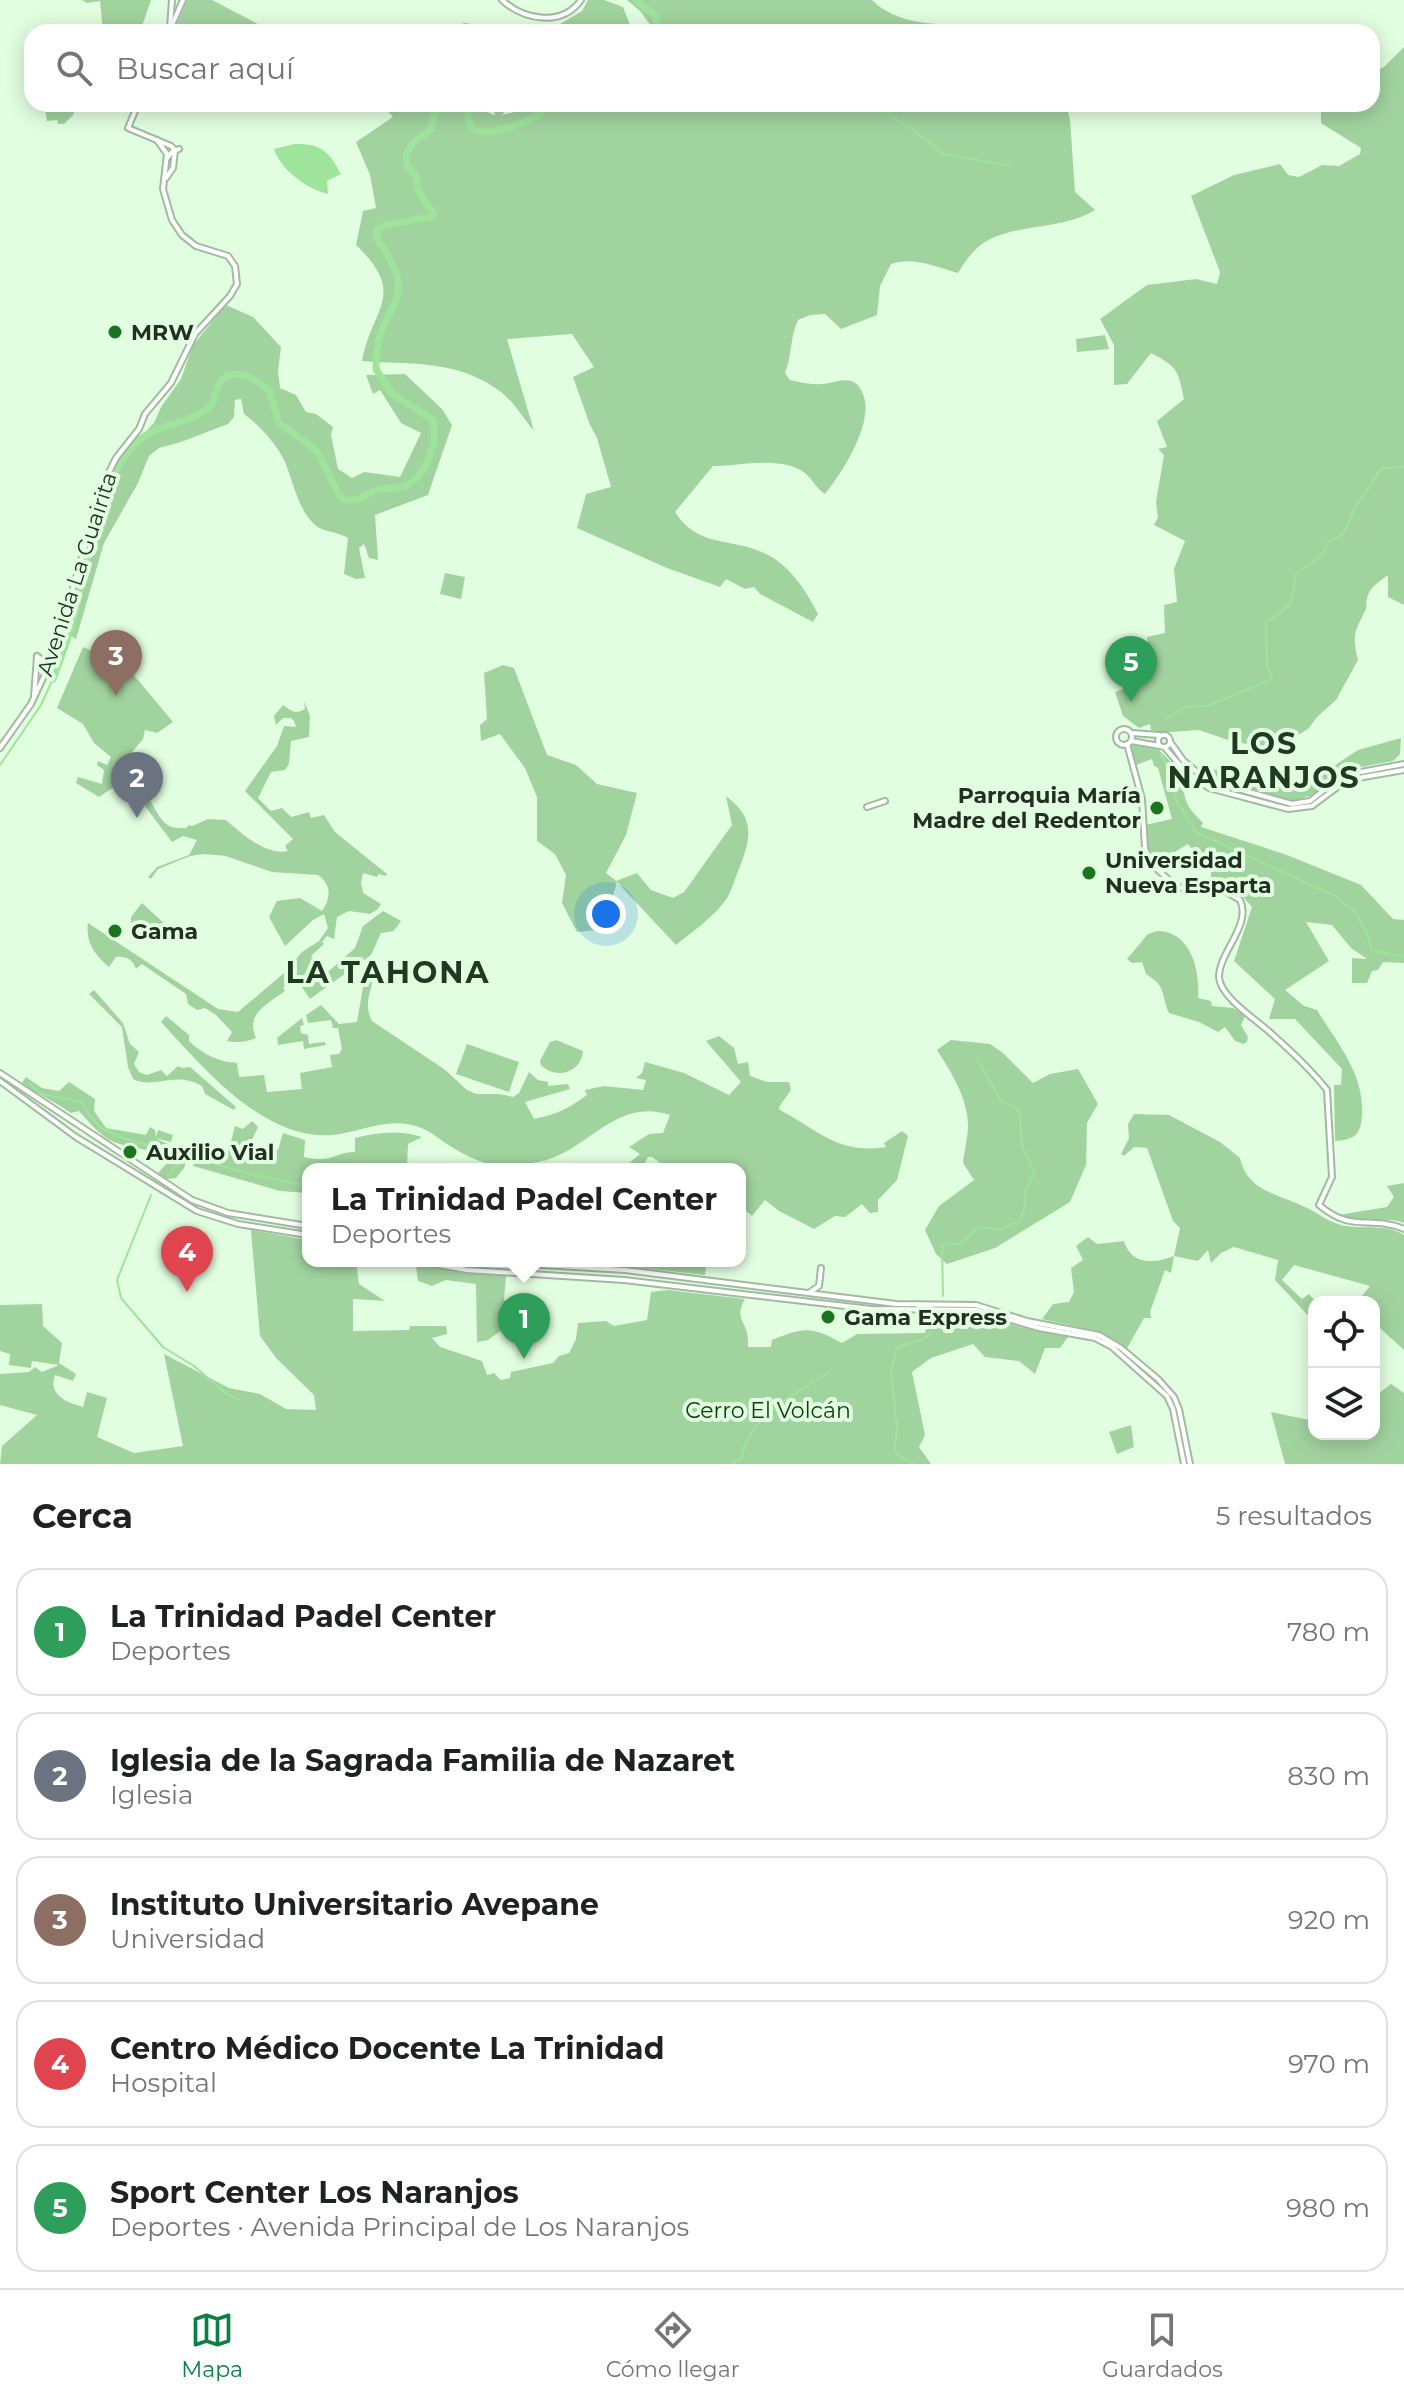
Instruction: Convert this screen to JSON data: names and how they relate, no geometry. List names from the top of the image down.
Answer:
{
  "streets": {
    "main road": ["Avenida La Guairita"]
  },
  "districts": ["LOS NARANJOS", "LA TAHONA"],
  "parks": ["Cerro El Volcán"],
  "places": [
    "MRW",
    "Parroquia María Madre del Redentor",
    "Universidad Nueva Esparta",
    "Gama",
    "Auxilio Vial",
    "Gama Express"
  ],
  "page": {
    "search": "Buscar aquí",
    "pins": [
      "3",
      "5",
      "2",
      "4",
      "1"
    ],
    "popup": ["La Trinidad Padel Center", "Deportes"],
    "heading": ["Cerca", "5 resultados"],
    "list": [
      {
        "mark": "1",
        "name": "La Trinidad Padel Center",
        "note": "Deportes",
        "value": "780 m"
      },
      {
        "mark": "2",
        "name": "Iglesia de la Sagrada Familia de Nazaret",
        "note": "Iglesia",
        "value": "830 m"
      },
      {
        "mark": "3",
        "name": "Instituto Universitario Avepane",
        "note": "Universidad",
        "value": "920 m"
      },
      {
        "mark": "4",
        "name": "Centro Médico Docente La Trinidad",
        "note": "Hospital",
        "value": "970 m"
      },
      {
        "mark": "5",
        "name": "Sport Center Los Naranjos",
        "note": "Deportes · Avenida Principal de Los Naranjos",
        "value": "980 m"
      }
    ],
    "nav": ["Mapa", "Cómo llegar", "Guardados"]
  }
}
